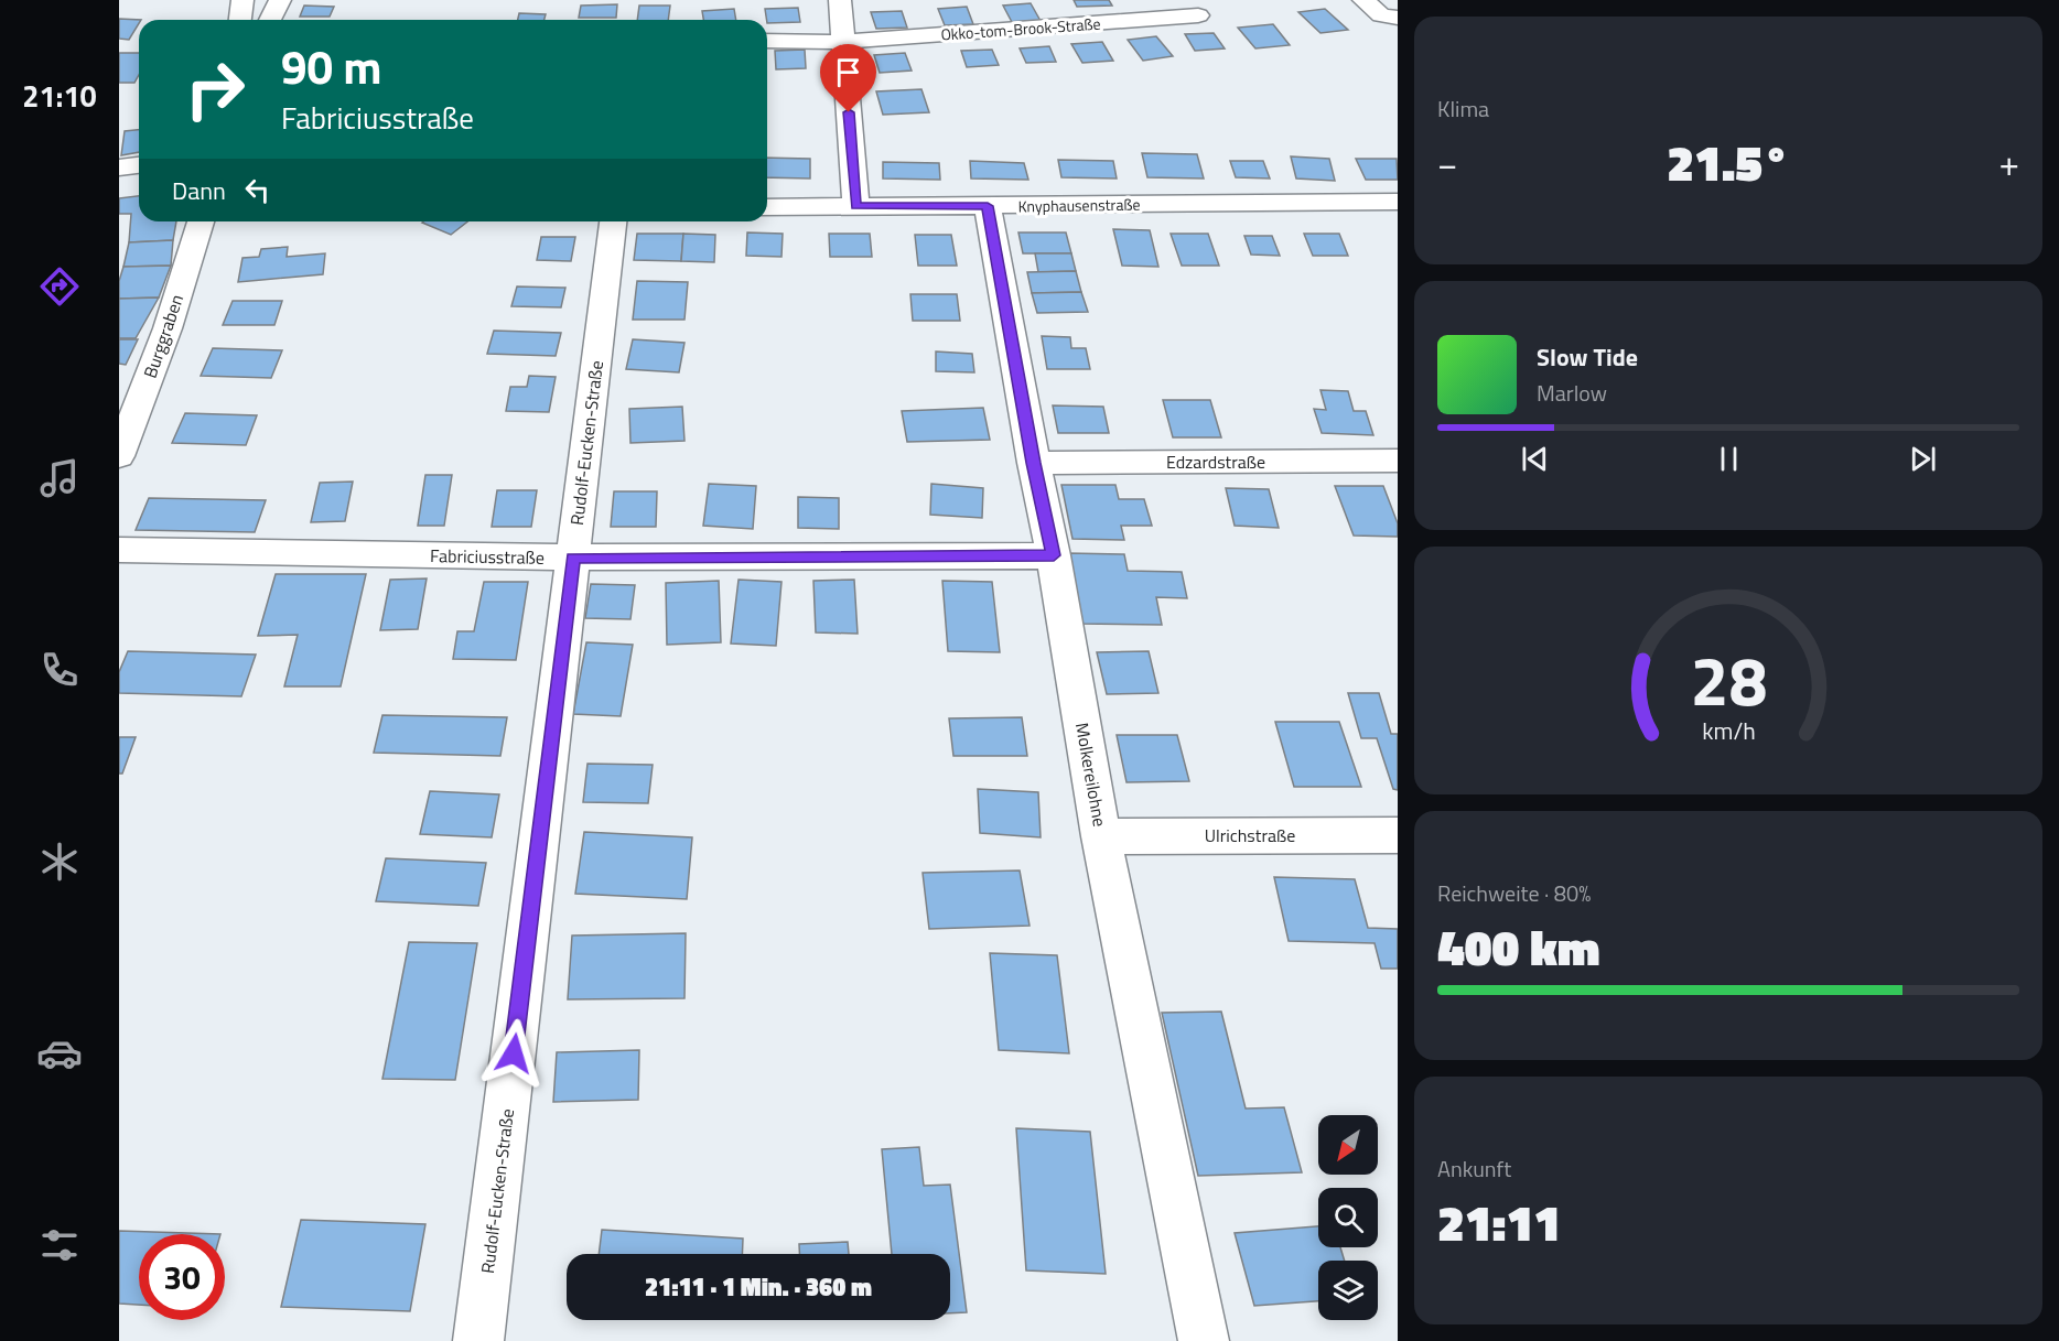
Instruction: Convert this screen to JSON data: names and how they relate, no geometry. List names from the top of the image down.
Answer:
{
  "streets": {
    "street": [
      "Okko-tom-Brook-Straße",
      "Knyphausenstraße",
      "Burggraben",
      "Rudolf-Eucken-Straße",
      "Edzardstraße",
      "Fabriciusstraße",
      "Molkereilohne",
      "Ulrichstraße"
    ]
  },
  "crossings": [
    ["Knyphausenstraße", "Molkereilohne"],
    ["Rudolf-Eucken-Straße", "Fabriciusstraße"],
    ["Edzardstraße", "Molkereilohne"],
    ["Fabriciusstraße", "Molkereilohne"],
    ["Molkereilohne", "Ulrichstraße"]
  ],
  "north": "bottom left",
  "page": {
    "tabs": "21:10",
    "tile": [
      "Klima",
      ["Reichweite · 80%", "400 km"],
      ["Ankunft", "21:11"]
    ],
    "turn": ["90 m", "Fabriciusstraße"],
    "heat": ["−", "21.5°", "+"],
    "then": "Dann",
    "song": ["Slow Tide", "Marlow"],
    "limit": "30",
    "trip": "21:11 · 1 Min. · 360 m",
    "gauge": ["28", "km/h"]
  }
}
